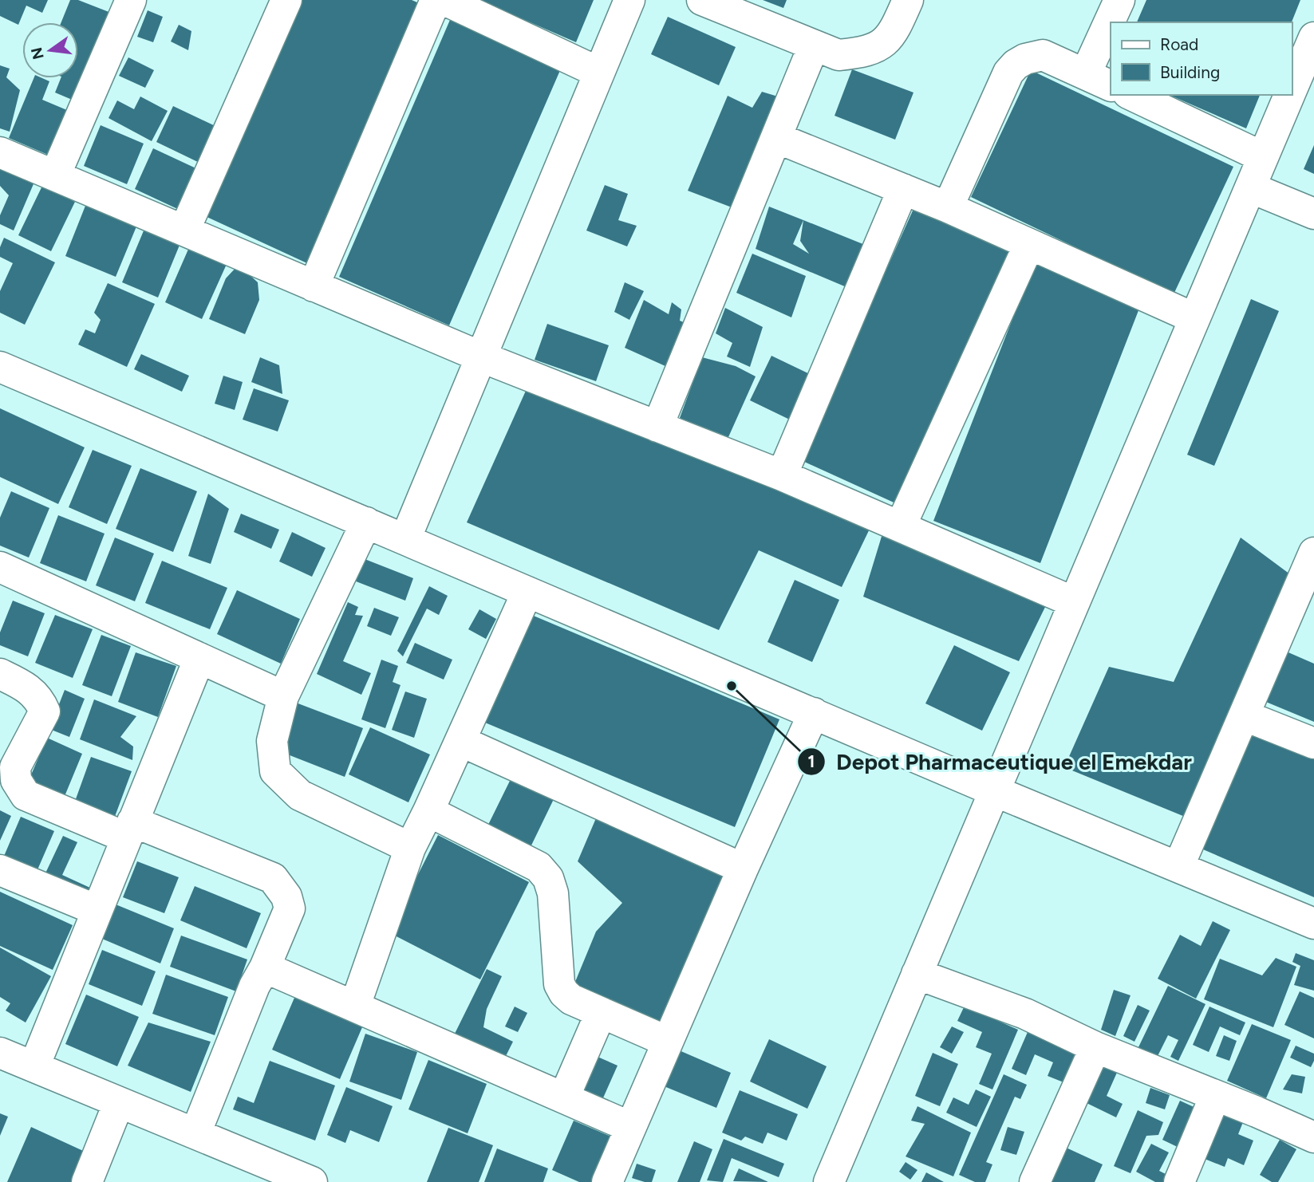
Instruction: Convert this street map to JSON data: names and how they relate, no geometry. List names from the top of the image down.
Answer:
{
  "places": ["Depot Pharmaceutique el Emekdar"],
  "legend": ["Road", "Building"],
  "north": "left"
}
